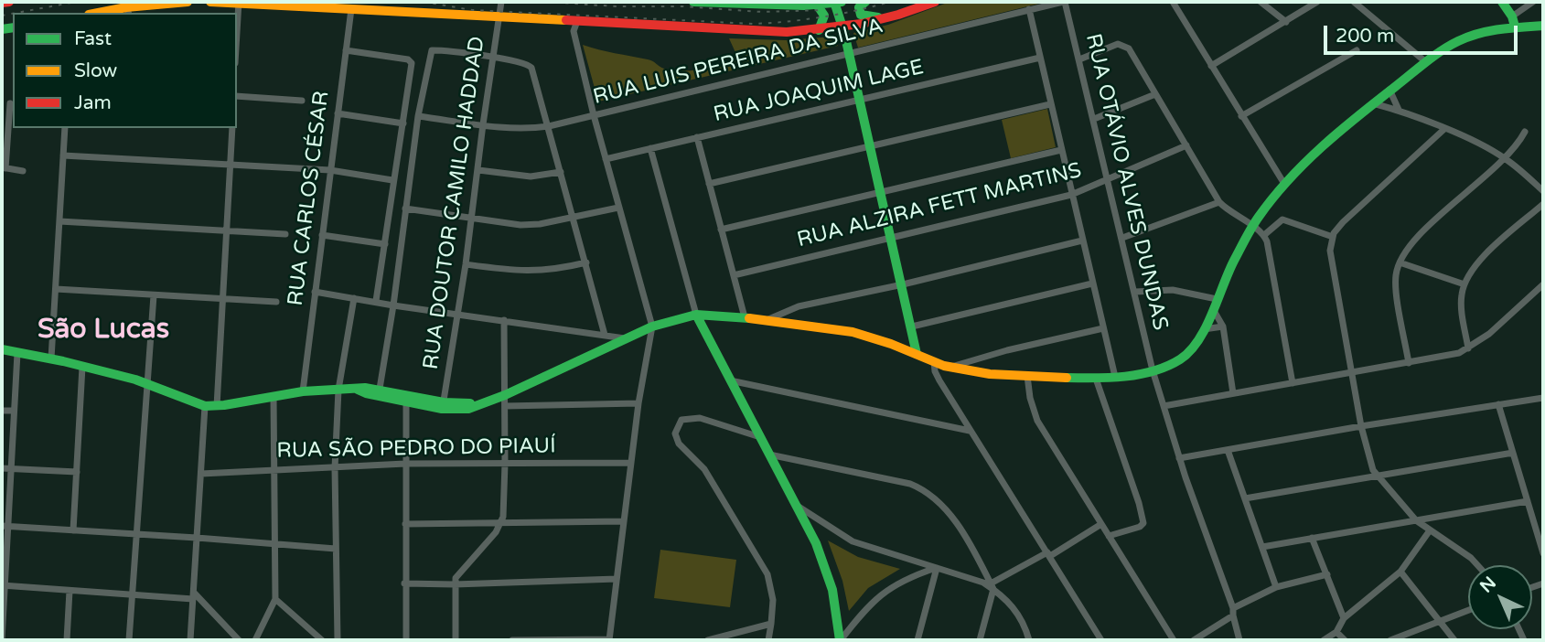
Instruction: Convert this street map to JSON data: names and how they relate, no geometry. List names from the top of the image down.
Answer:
{
  "streets": {
    "street": [
      "RUA LUIS PEREIRA DA SILVA",
      "RUA JOAQUIM LAGE",
      "RUA OTÁVIO ALVES DUNDAS",
      "RUA CARLOS CÉSAR",
      "RUA DOUTOR CAMILO HADDAD",
      "RUA ALZIRA FETT MARTINS",
      "RUA SÃO PEDRO DO PIAUÍ"
    ]
  },
  "crossings": [
    ["RUA LUIS PEREIRA DA SILVA", "RUA OTÁVIO ALVES DUNDAS"],
    ["RUA LUIS PEREIRA DA SILVA", "RUA DOUTOR CAMILO HADDAD"],
    ["RUA OTÁVIO ALVES DUNDAS", "RUA ALZIRA FETT MARTINS"]
  ],
  "districts": ["São Lucas"],
  "legend": ["Fast", "Slow", "Jam"],
  "scale_bar": "200 m",
  "north": "top left"
}
